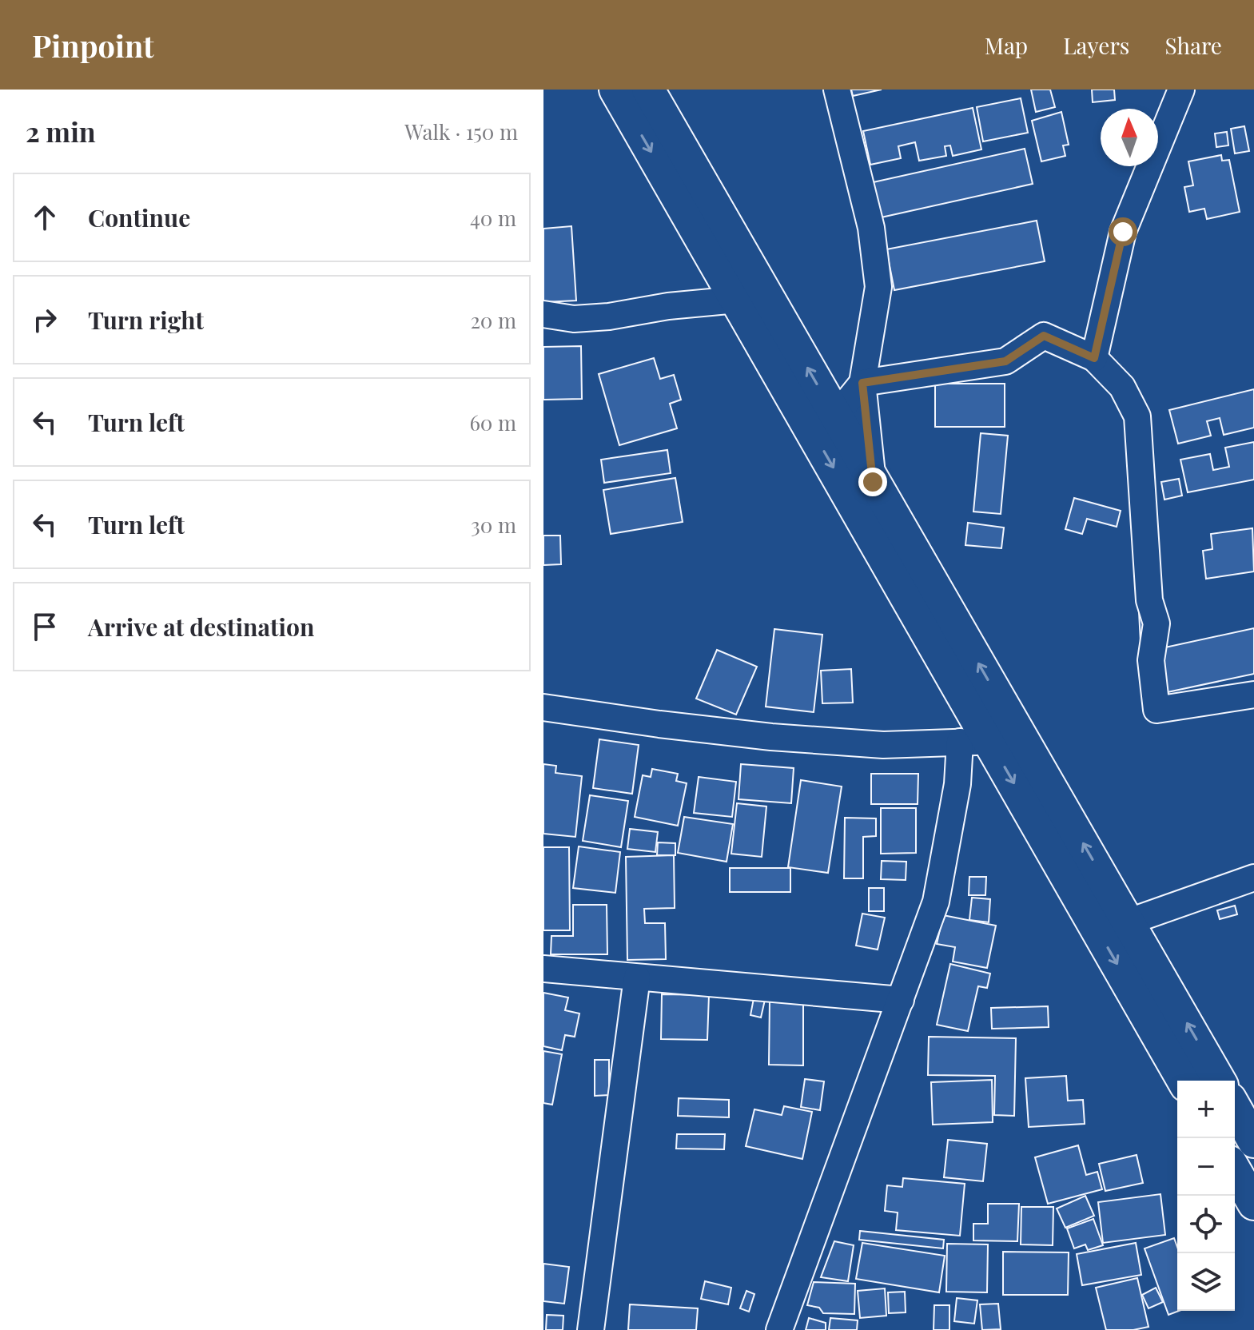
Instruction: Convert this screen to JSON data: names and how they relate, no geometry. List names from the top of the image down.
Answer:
{
  "north": "top",
  "page": {
    "header": "Pinpoint",
    "nav": ["Map", "Layers", "Share"],
    "heading": ["2 min", "Walk · 150 m"],
    "list": [
      ["Continue", "40 m"],
      ["Turn right", "20 m"],
      ["Turn left", "60 m"],
      ["Turn left", "30 m"],
      "Arrive at destination"
    ],
    "map_buttons": ["+", "−"]
  }
}
